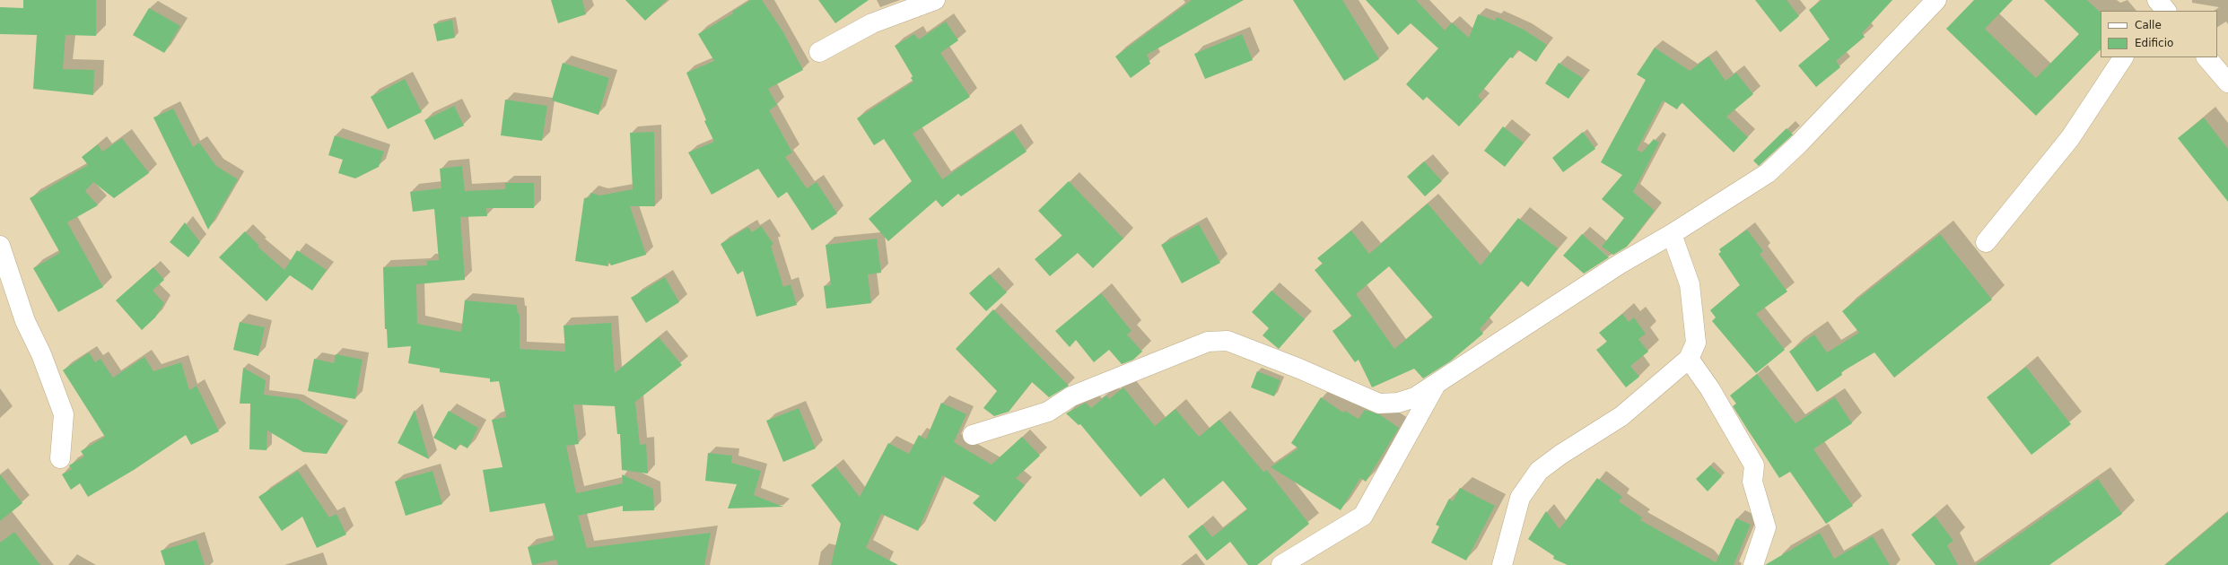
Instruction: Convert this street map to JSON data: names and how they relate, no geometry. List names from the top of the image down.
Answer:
{
  "legend": ["Calle", "Edificio"]
}
